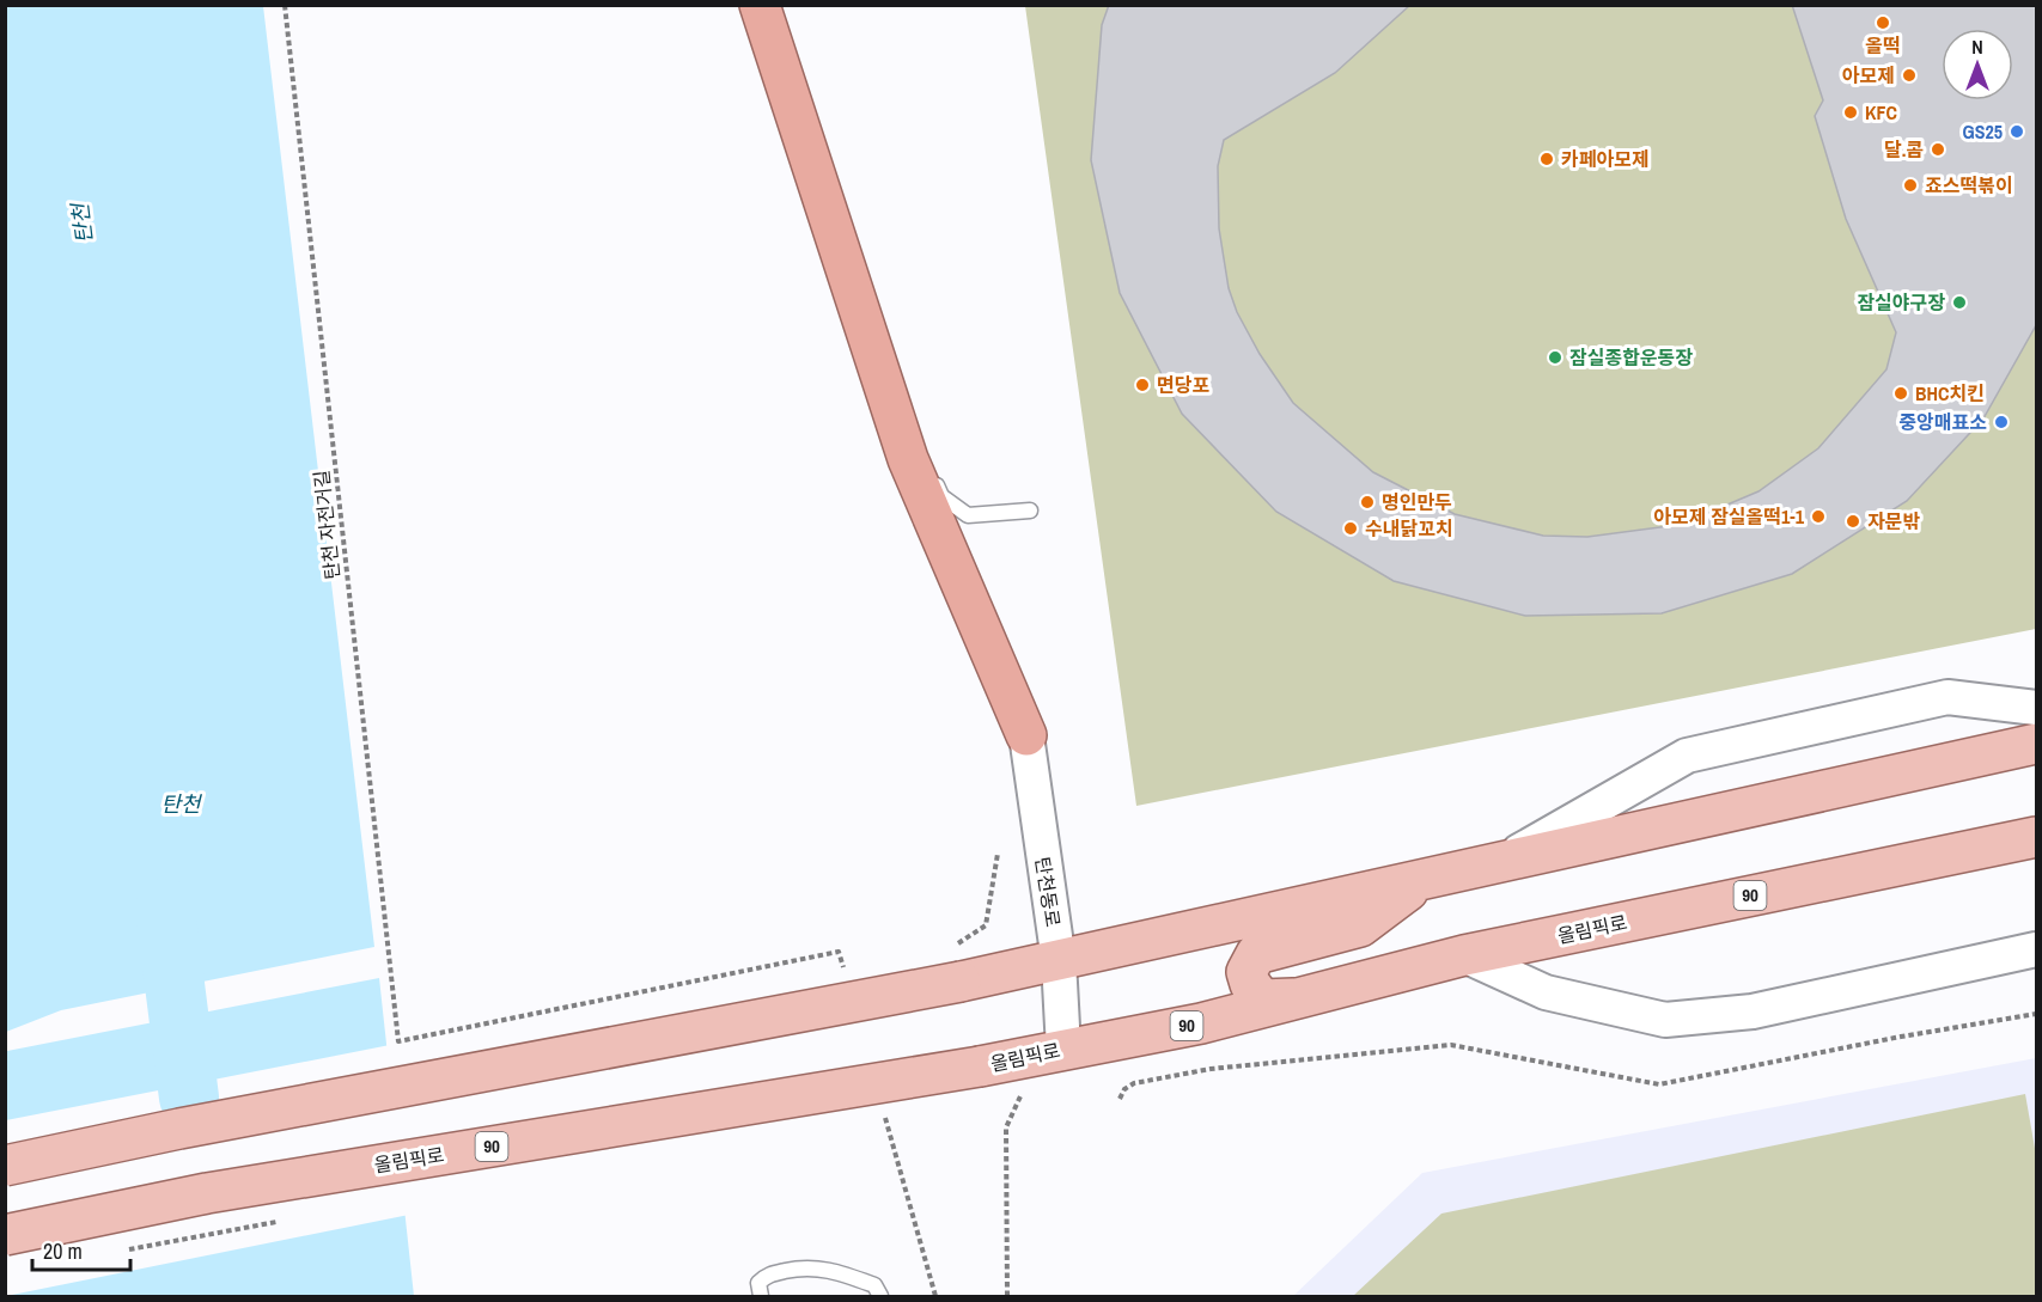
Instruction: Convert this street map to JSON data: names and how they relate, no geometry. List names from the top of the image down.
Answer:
{
  "streets": {
    "main road": ["90", "올림픽로"],
    "street": ["탄천동로"],
    "path": ["탄천 자전거길"]
  },
  "crossings": [
    ["탄천동로", "올림픽로"]
  ],
  "water": ["탄천"],
  "places": [
    "올떡",
    "아모제",
    "KFC",
    "GS25",
    "달.콤",
    "카페아모제",
    "죠스떡볶이",
    "잠실야구장",
    "잠실종합운동장",
    "면당포",
    "BHC치킨",
    "중앙매표소",
    "명인만두",
    "아모제 잠실올떡1-1",
    "자문밖",
    "수내닭꼬치"
  ],
  "scale_bar": "20 m",
  "north": "top"
}
